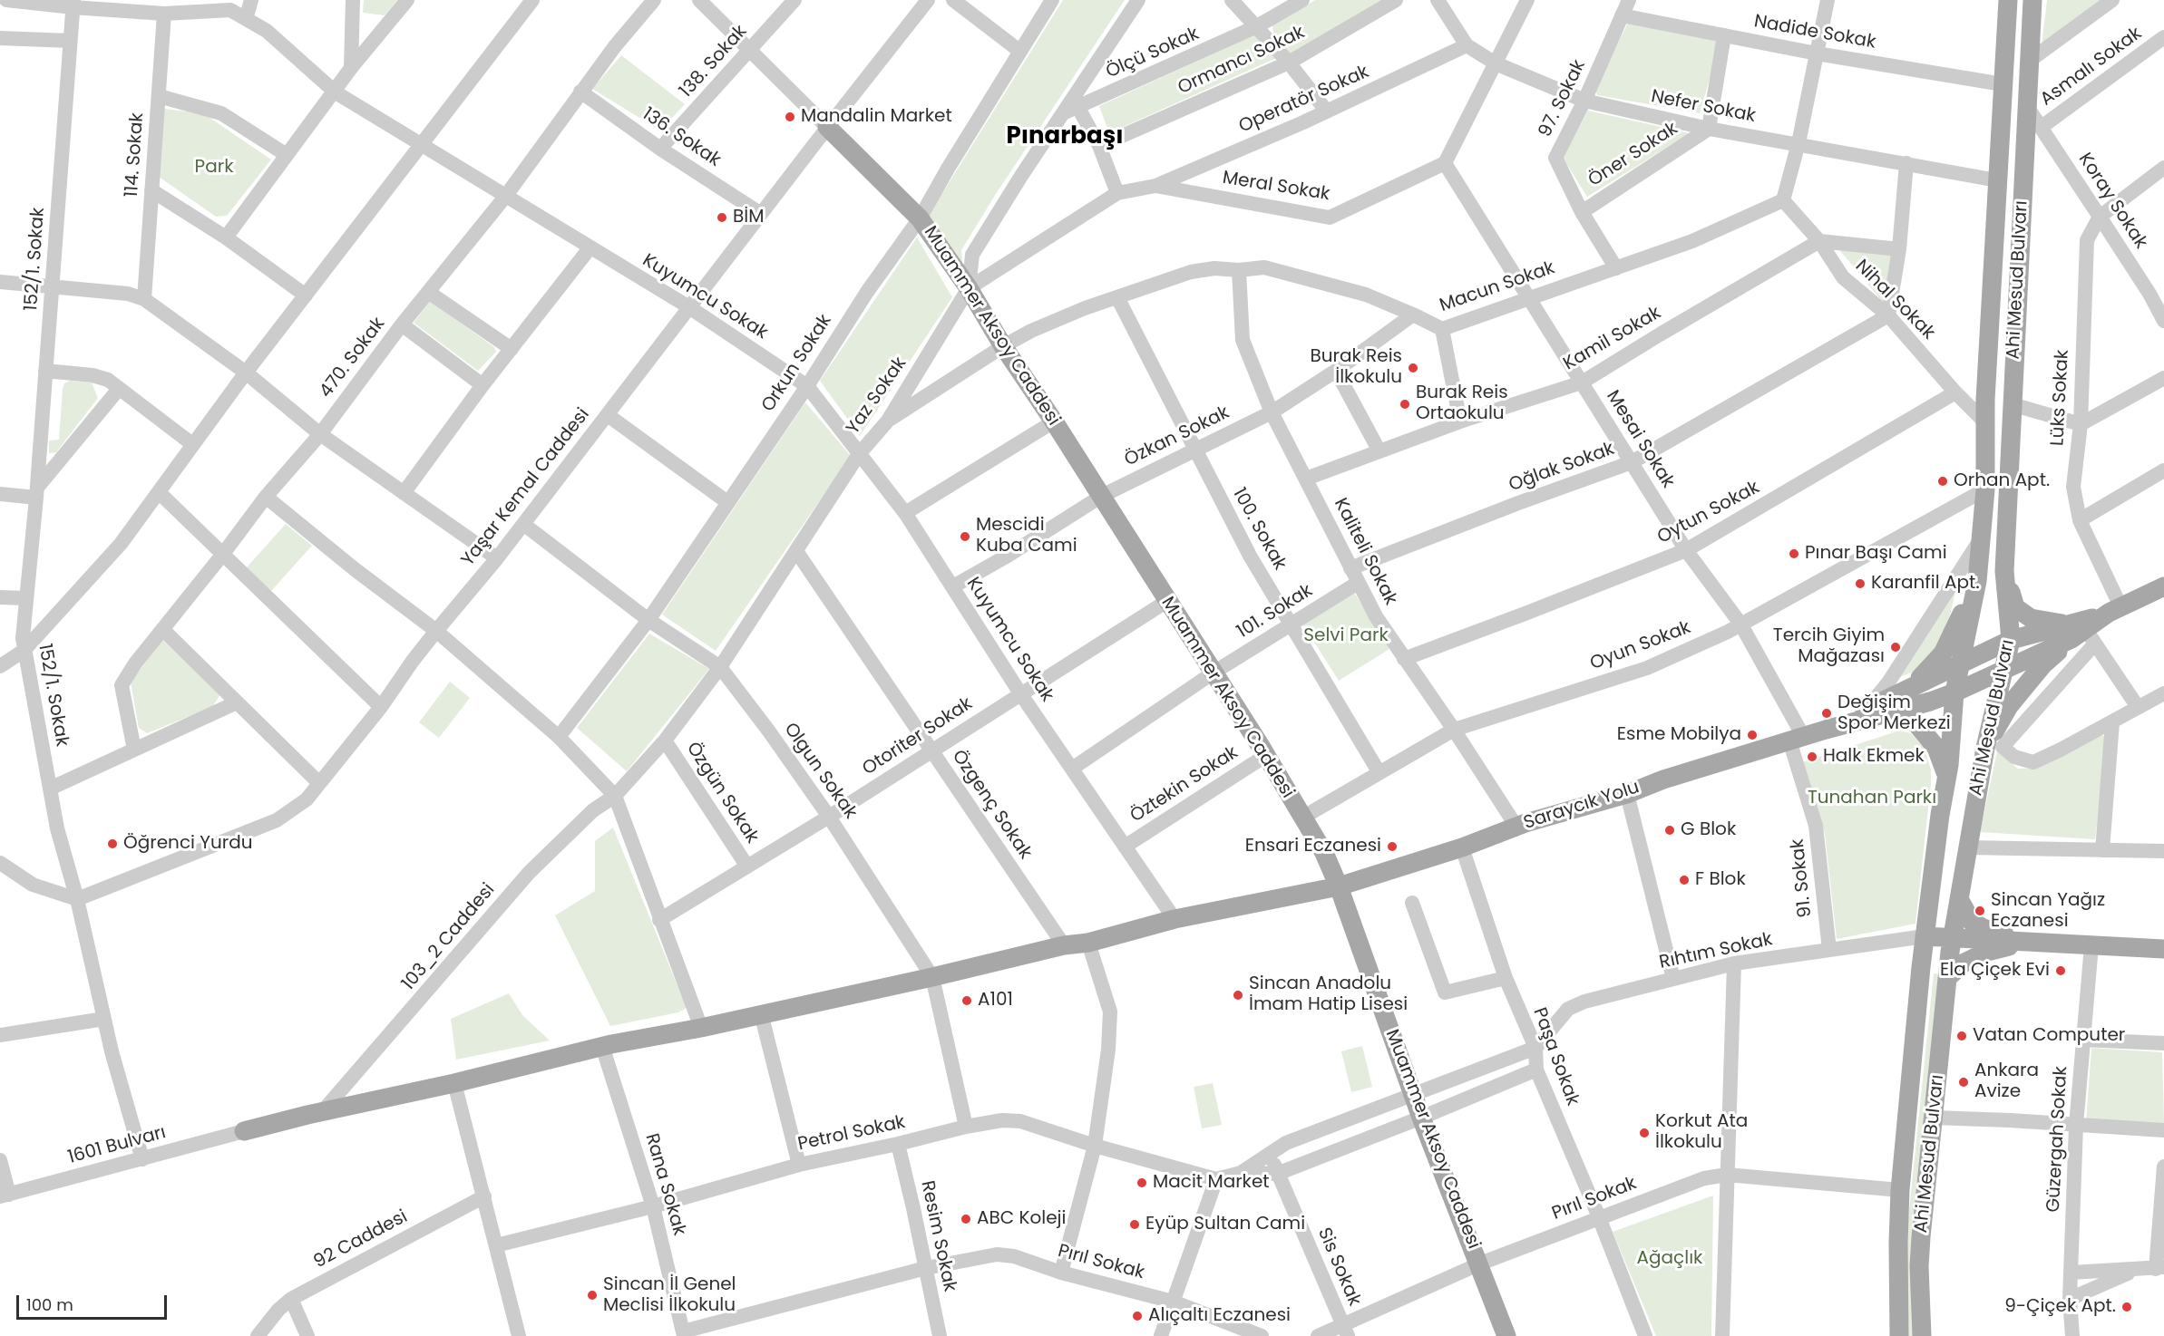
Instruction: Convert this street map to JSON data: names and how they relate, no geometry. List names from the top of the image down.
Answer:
{
  "streets": {
    "main road": ["Ahi Mesud Bulvarı", "Muammer Aksoy Caddesi", "Saraycık Yolu"],
    "street": [
      "Nadide Sokak",
      "Ölçü Sokak",
      "Ormancı Sokak",
      "138. Sokak",
      "Asmalı Sokak",
      "97. Sokak",
      "Operatör Sokak",
      "Nefer Sokak",
      "136. Sokak",
      "114. Sokak",
      "Öner Sokak",
      "Meral Sokak",
      "Koray Sokak",
      "152/1. Sokak",
      "Macun Sokak",
      "Kuyumcu Sokak",
      "Nihal Sokak",
      "Kamil Sokak",
      "470. Sokak",
      "Orkun Sokak",
      "Yaz Sokak",
      "Lüks Sokak",
      "Özkan Sokak",
      "Mesai Sokak",
      "Oğlak Sokak",
      "Yaşar Kemal Caddesi",
      "Oytun Sokak",
      "100. Sokak",
      "Kaliteli Sokak",
      "101. Sokak",
      "Oyun Sokak",
      "Otoriter Sokak",
      "Olgun Sokak",
      "Öztekin Sokak",
      "Özgün Sokak",
      "Özgenç Sokak",
      "91. Sokak",
      "103_2 Caddesi",
      "Rıhtım Sokak",
      "Paşa Sokak",
      "Petrol Sokak",
      "Güzergah Sokak",
      "1601 Bulvarı",
      "Rana Sokak",
      "Pırıl Sokak",
      "Resim Sokak",
      "92 Caddesi",
      "Sis Sokak"
    ]
  },
  "crossings": [
    ["Nadide Sokak", "97. Sokak"],
    ["Nadide Sokak", "Ahi Mesud Bulvarı"],
    ["Ölçü Sokak", "Yaz Sokak"],
    ["138. Sokak", "136. Sokak"],
    ["Asmalı Sokak", "Koray Sokak"],
    ["97. Sokak", "Nefer Sokak"],
    ["97. Sokak", "Öner Sokak"],
    ["97. Sokak", "Macun Sokak"],
    ["Operatör Sokak", "Nefer Sokak"],
    ["Operatör Sokak", "Meral Sokak"],
    ["Nefer Sokak", "Öner Sokak"],
    ["Nefer Sokak", "Ahi Mesud Bulvarı"],
    ["136. Sokak", "470. Sokak"],
    ["136. Sokak", "Yaşar Kemal Caddesi"],
    ["114. Sokak", "Kuyumcu Sokak"],
    ["Meral Sokak", "Muammer Aksoy Caddesi"],
    ["Meral Sokak", "Yaz Sokak"],
    ["Meral Sokak", "Mesai Sokak"],
    ["Koray Sokak", "Ahi Mesud Bulvarı"],
    ["Koray Sokak", "Lüks Sokak"],
    ["152/1. Sokak", "Kuyumcu Sokak"],
    ["152/1. Sokak", "Yaşar Kemal Caddesi"],
    ["152/1. Sokak", "1601 Bulvarı"],
    ["Ahi Mesud Bulvarı", "Nihal Sokak"],
    ["Ahi Mesud Bulvarı", "Oyun Sokak"],
    ["Ahi Mesud Bulvarı", "Rıhtım Sokak"],
    ["Ahi Mesud Bulvarı", "Pırıl Sokak"],
    ["Macun Sokak", "Nihal Sokak"],
    ["Macun Sokak", "Muammer Aksoy Caddesi"],
    ["Macun Sokak", "Yaz Sokak"],
    ["Macun Sokak", "Özkan Sokak"],
    ["Macun Sokak", "Mesai Sokak"],
    ["Macun Sokak", "100. Sokak"],
    ["Macun Sokak", "Kaliteli Sokak"],
    ["Kuyumcu Sokak", "470. Sokak"],
    ["Kuyumcu Sokak", "Orkun Sokak"],
    ["Kuyumcu Sokak", "Yaz Sokak"],
    ["Kuyumcu Sokak", "Özkan Sokak"],
    ["Kuyumcu Sokak", "Yaşar Kemal Caddesi"],
    ["Kuyumcu Sokak", "101. Sokak"],
    ["Kuyumcu Sokak", "Otoriter Sokak"],
    ["Kuyumcu Sokak", "Öztekin Sokak"],
    ["Kuyumcu Sokak", "Saraycık Yolu"],
    ["Nihal Sokak", "Kamil Sokak"],
    ["Nihal Sokak", "Oğlak Sokak"],
    ["Nihal Sokak", "Oytun Sokak"],
    ["Muammer Aksoy Caddesi", "Orkun Sokak"],
    ["Muammer Aksoy Caddesi", "Yaz Sokak"],
    ["Muammer Aksoy Caddesi", "Özkan Sokak"],
    ["Muammer Aksoy Caddesi", "Yaşar Kemal Caddesi"],
    ["Muammer Aksoy Caddesi", "101. Sokak"],
    ["Muammer Aksoy Caddesi", "Oyun Sokak"],
    ["Muammer Aksoy Caddesi", "Otoriter Sokak"],
    ["Muammer Aksoy Caddesi", "Öztekin Sokak"],
    ["Muammer Aksoy Caddesi", "Saraycık Yolu"],
    ["Muammer Aksoy Caddesi", "Pırıl Sokak"],
    ["Kamil Sokak", "Mesai Sokak"],
    ["Kamil Sokak", "Kaliteli Sokak"],
    ["Orkun Sokak", "Olgun Sokak"],
    ["Yaz Sokak", "Olgun Sokak"],
    ["Yaz Sokak", "Özgün Sokak"],
    ["Yaz Sokak", "Özgenç Sokak"],
    ["Yaz Sokak", "103_2 Caddesi"],
    ["Özkan Sokak", "100. Sokak"],
    ["Özkan Sokak", "Kaliteli Sokak"],
    ["Mesai Sokak", "Oğlak Sokak"],
    ["Mesai Sokak", "Oytun Sokak"],
    ["Mesai Sokak", "Oyun Sokak"],
    ["Mesai Sokak", "Saraycık Yolu"],
    ["Mesai Sokak", "91. Sokak"],
    ["Oğlak Sokak", "Kaliteli Sokak"],
    ["Yaşar Kemal Caddesi", "Olgun Sokak"],
    ["Oytun Sokak", "Kaliteli Sokak"],
    ["100. Sokak", "101. Sokak"],
    ["100. Sokak", "Oyun Sokak"],
    ["Kaliteli Sokak", "101. Sokak"],
    ["Kaliteli Sokak", "Oyun Sokak"],
    ["Kaliteli Sokak", "Saraycık Yolu"],
    ["Otoriter Sokak", "Olgun Sokak"],
    ["Otoriter Sokak", "Özgün Sokak"],
    ["Otoriter Sokak", "Özgenç Sokak"],
    ["Olgun Sokak", "Saraycık Yolu"],
    ["Olgun Sokak", "Petrol Sokak"],
    ["Özgenç Sokak", "Saraycık Yolu"],
    ["Saraycık Yolu", "91. Sokak"],
    ["Saraycık Yolu", "103_2 Caddesi"],
    ["Saraycık Yolu", "Paşa Sokak"],
    ["Saraycık Yolu", "1601 Bulvarı"],
    ["Saraycık Yolu", "Rana Sokak"],
    ["91. Sokak", "Rıhtım Sokak"],
    ["Rıhtım Sokak", "Paşa Sokak"],
    ["Paşa Sokak", "Pırıl Sokak"],
    ["Petrol Sokak", "Rana Sokak"],
    ["Petrol Sokak", "Resim Sokak"],
    ["Rana Sokak", "Pırıl Sokak"],
    ["Pırıl Sokak", "Resim Sokak"],
    ["Pırıl Sokak", "Sis Sokak"]
  ],
  "districts": ["Pınarbaşı"],
  "parks": [
    "Park",
    "Selvi Park",
    "Tunahan Parkı",
    "Ağaçlık"
  ],
  "places": [
    "Mandalin Market",
    "BİM",
    "Burak Reis İlkokulu",
    "Burak Reis Ortaokulu",
    "Orhan Apt.",
    "Mescidi Kuba Cami",
    "Pınar Başı Cami",
    "Karanfil Apt.",
    "Tercih Giyim Mağazası",
    "Değişim Spor Merkezi",
    "Esme Mobilya",
    "Halk Ekmek",
    "G Blok",
    "Öğrenci Yurdu",
    "Ensari Eczanesi",
    "F Blok",
    "Sincan Yağız Eczanesi",
    "Ela Çiçek Evi",
    "Sincan Anadolu İmam Hatip Lisesi",
    "A101",
    "Vatan Computer",
    "Ankara Avize",
    "Korkut Ata İlkokulu",
    "Macit Market",
    "ABC Koleji",
    "Eyüp Sultan Cami",
    "Sincan İl Genel Meclisi İlkokulu",
    "9-Çiçek Apt.",
    "Alıçaltı Eczanesi"
  ],
  "scale_bar": "100 m"
}
